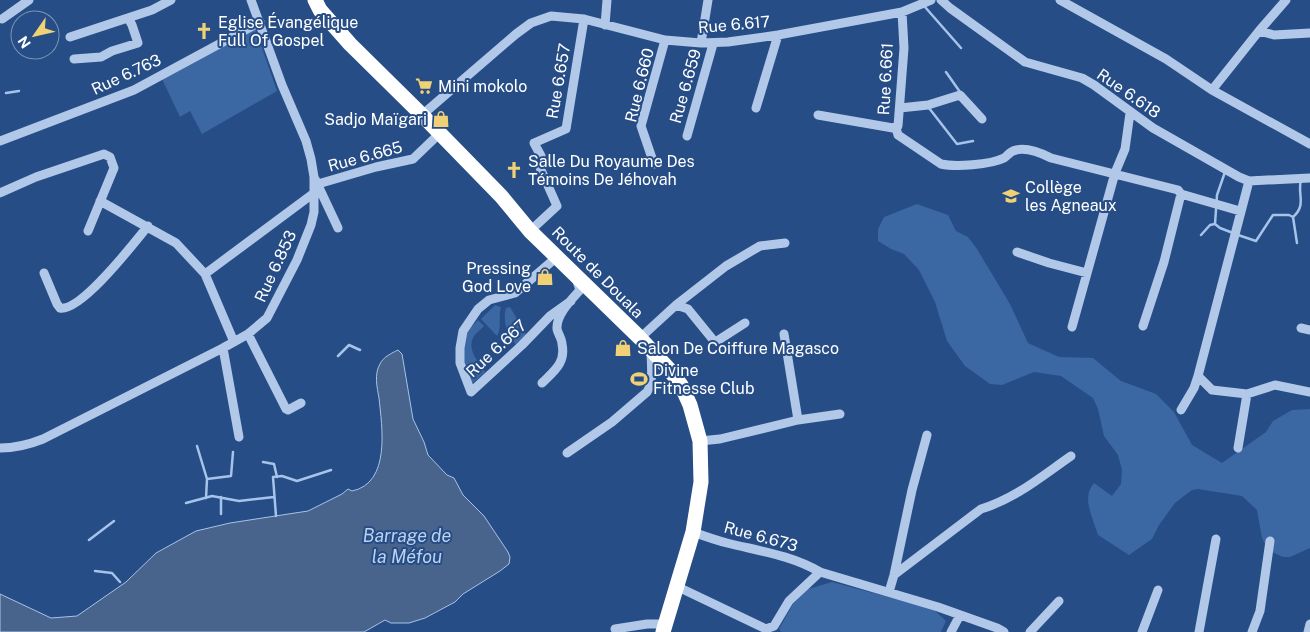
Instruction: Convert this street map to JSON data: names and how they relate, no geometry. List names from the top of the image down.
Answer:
{
  "streets": {
    "highway": ["Route de Douala"],
    "street": [
      "Rue 6.617",
      "Rue 6.763",
      "Rue 6.661",
      "Rue 6.657",
      "Rue 6.660",
      "Rue 6.659",
      "Rue 6.618",
      "Rue 6.665",
      "Rue 6.853",
      "Rue 6.667",
      "Rue 6.673"
    ]
  },
  "crossings": [
    ["Rue 6.617", "Rue 6.661"],
    ["Rue 6.617", "Rue 6.657"],
    ["Rue 6.617", "Rue 6.660"],
    ["Rue 6.617", "Rue 6.659"],
    ["Rue 6.617", "Route de Douala"],
    ["Rue 6.763", "Rue 6.853"],
    ["Rue 6.657", "Route de Douala"],
    ["Rue 6.665", "Rue 6.853"],
    ["Rue 6.665", "Route de Douala"],
    ["Route de Douala", "Rue 6.667"],
    ["Route de Douala", "Rue 6.673"]
  ],
  "water": ["Barrage de la Méfou"],
  "places": {
    "church": ["Eglise Évangélique Full Of Gospel", "Salle Du Royaume Des Témoins De Jéhovah"],
    "supermarket": ["Mini mokolo"],
    "shop": ["Sadjo Maïgari", "Pressing God Love", "Salon De Coiffure Magasco"],
    "school or university": ["Collège les Agneaux"],
    "sports": ["Divine Fitnesse Club"]
  },
  "north": "bottom left"
}
